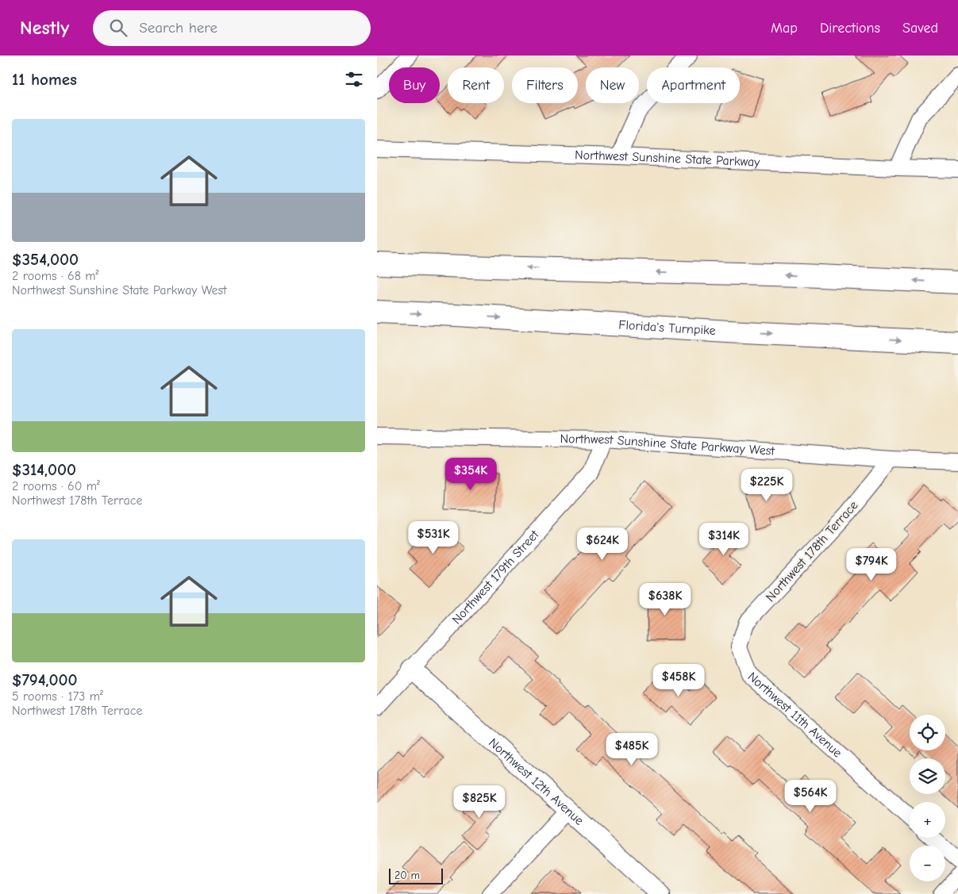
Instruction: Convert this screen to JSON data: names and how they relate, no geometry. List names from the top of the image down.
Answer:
{
  "streets": {
    "highway": ["Florida's Turnpike"],
    "street": [
      "Northwest Sunshine State Parkway",
      "Northwest Sunshine State Parkway West",
      "Northwest 178th Terrace",
      "Northwest 179th Street",
      "Northwest 11th Avenue",
      "Northwest 12th Avenue"
    ]
  },
  "crossings": [
    ["Northwest Sunshine State Parkway West", "Northwest 178th Terrace"],
    ["Northwest Sunshine State Parkway West", "Northwest 179th Street"],
    ["Northwest 178th Terrace", "Northwest 11th Avenue"],
    ["Northwest 179th Street", "Northwest 12th Avenue"]
  ],
  "scale_bar": "20 m",
  "page": {
    "header": "Nestly",
    "search": "Search here",
    "nav": ["Map", "Directions", "Saved"],
    "heading": "11 homes",
    "chip": [
      "Buy",
      "Rent",
      "Filters",
      "New",
      "Apartment"
    ],
    "list": [
      {
        "name": "$354,000",
        "note": "2 rooms · 68 m² · Northwest Sunshine State Parkway West"
      },
      {
        "name": "$314,000",
        "note": "2 rooms · 60 m² · Northwest 178th Terrace"
      },
      {
        "name": "$794,000",
        "note": "5 rooms · 173 m² · Northwest 178th Terrace"
      }
    ],
    "price": [
      "$354K",
      "$225K",
      "$531K",
      "$314K",
      "$624K",
      "$794K",
      "$638K",
      "$458K",
      "$485K",
      "$564K",
      "$825K"
    ],
    "map_buttons": ["+", "−"],
    "scale": "20 m"
  }
}
